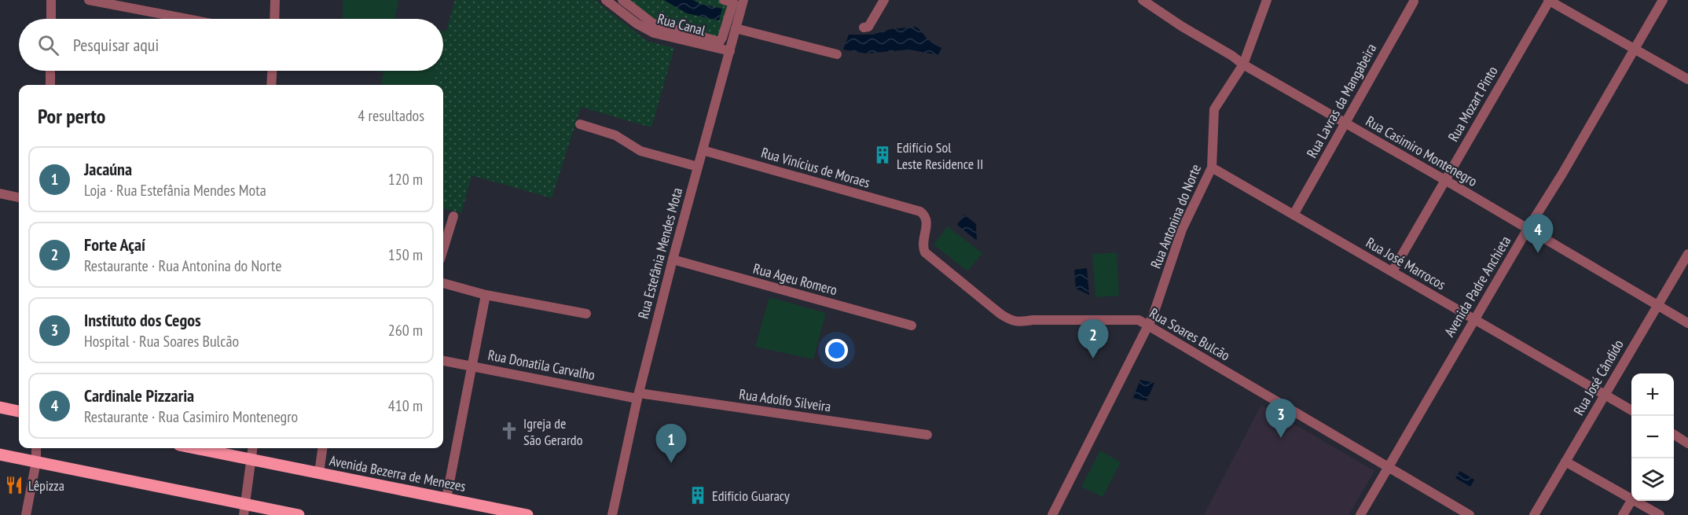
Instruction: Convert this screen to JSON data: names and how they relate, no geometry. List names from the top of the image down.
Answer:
{
  "streets": {
    "main road": ["Avenida Bezerra de Menezes"],
    "street": [
      "Rua Canal",
      "Rua Lavras da Mangabeira",
      "Rua Mozart Pinto",
      "Rua Casimiro Montenegro",
      "Rua Vinícius de Moraes",
      "Rua Antonina do Norte",
      "Rua Estefânia Mendes Mota",
      "Rua José Marrocos",
      "Rua Ageu Romero",
      "Avenida Padre Anchieta",
      "Rua Soares Bulcão",
      "Rua Donatila Carvalho",
      "Rua José Cândido",
      "Rua Adolfo Silveira"
    ]
  },
  "crossings": [
    ["Rua Canal", "Rua Estefânia Mendes Mota"],
    ["Rua Lavras da Mangabeira", "Rua Casimiro Montenegro"],
    ["Rua Lavras da Mangabeira", "Rua José Marrocos"],
    ["Rua Mozart Pinto", "Rua Casimiro Montenegro"],
    ["Rua Mozart Pinto", "Rua José Marrocos"],
    ["Rua Casimiro Montenegro", "Rua Antonina do Norte"],
    ["Rua Casimiro Montenegro", "Avenida Padre Anchieta"],
    ["Rua Casimiro Montenegro", "Rua José Cândido"],
    ["Rua Vinícius de Moraes", "Rua Estefânia Mendes Mota"],
    ["Rua Vinícius de Moraes", "Rua Soares Bulcão"],
    ["Rua Antonina do Norte", "Rua José Marrocos"],
    ["Rua Antonina do Norte", "Rua Soares Bulcão"],
    ["Rua Estefânia Mendes Mota", "Rua Ageu Romero"],
    ["Rua Estefânia Mendes Mota", "Rua Donatila Carvalho"],
    ["Rua Estefânia Mendes Mota", "Rua Adolfo Silveira"],
    ["Rua José Marrocos", "Avenida Padre Anchieta"],
    ["Rua José Marrocos", "Rua José Cândido"],
    ["Avenida Padre Anchieta", "Rua Soares Bulcão"],
    ["Rua Donatila Carvalho", "Rua Adolfo Silveira"]
  ],
  "places": {
    "building": ["Edifício Sol Leste Residence II", "Edifício Guaracy"],
    "church": ["Igreja de São Gerardo"],
    "restaurant": ["Lêpizza"]
  },
  "page": {
    "search": "Pesquisar aqui",
    "heading": ["Por perto", "4 resultados"],
    "list": [
      {
        "mark": "1",
        "name": "Jacaúna",
        "note": "Loja · Rua Estefânia Mendes Mota",
        "value": "120 m"
      },
      {
        "mark": "2",
        "name": "Forte Açaí",
        "note": "Restaurante · Rua Antonina do Norte",
        "value": "150 m"
      },
      {
        "mark": "3",
        "name": "Instituto dos Cegos",
        "note": "Hospital · Rua Soares Bulcão",
        "value": "260 m"
      },
      {
        "mark": "4",
        "name": "Cardinale Pizzaria",
        "note": "Restaurante · Rua Casimiro Montenegro",
        "value": "410 m"
      }
    ],
    "pins": [
      "4",
      "2",
      "3",
      "1"
    ],
    "map_buttons": ["+", "−"]
  }
}
